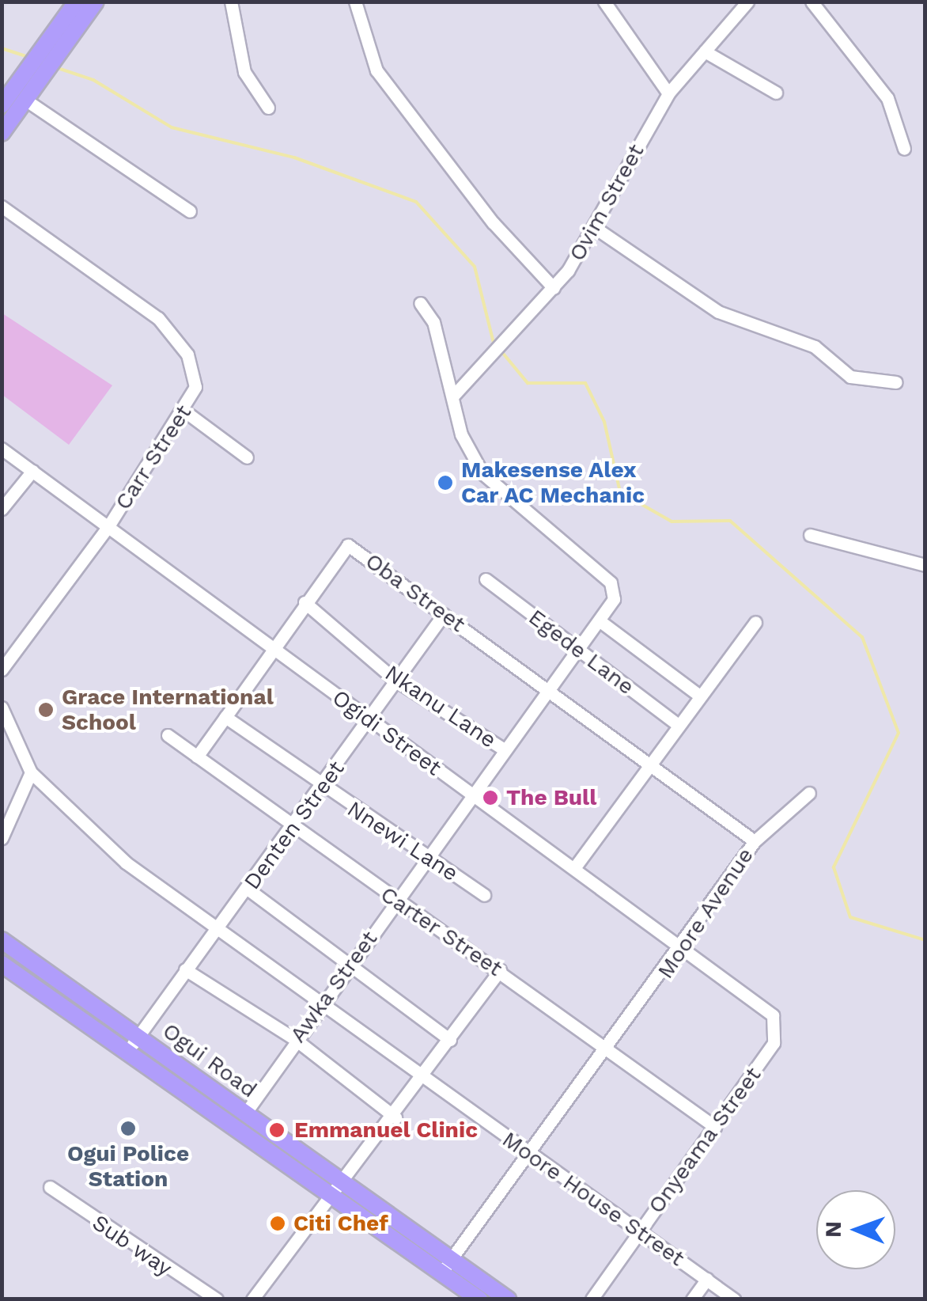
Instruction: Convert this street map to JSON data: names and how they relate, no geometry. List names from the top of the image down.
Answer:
{
  "streets": {
    "main road": ["Ogui Road"],
    "street": [
      "Ovim Street",
      "Carr Street",
      "Oba Street",
      "Egede Lane",
      "Nkanu Lane",
      "Ogidi Street",
      "Denten Street",
      "Nnewi Lane",
      "Moore Avenue",
      "Carter Street",
      "Awka Street",
      "Onyeama Street",
      "Moore House Street",
      "Sub way"
    ]
  },
  "crossings": [
    ["Ovim Street", "Awka Street"],
    ["Carr Street", "Ogidi Street"],
    ["Oba Street", "Nkanu Lane"],
    ["Oba Street", "Ogidi Street"],
    ["Oba Street", "Denten Street"],
    ["Oba Street", "Nnewi Lane"],
    ["Oba Street", "Moore Avenue"],
    ["Oba Street", "Carter Street"],
    ["Oba Street", "Awka Street"],
    ["Egede Lane", "Awka Street"],
    ["Nkanu Lane", "Denten Street"],
    ["Nkanu Lane", "Awka Street"],
    ["Ogidi Street", "Denten Street"],
    ["Ogidi Street", "Moore Avenue"],
    ["Ogidi Street", "Awka Street"],
    ["Ogidi Street", "Onyeama Street"],
    ["Denten Street", "Nnewi Lane"],
    ["Denten Street", "Carter Street"],
    ["Denten Street", "Ogui Road"],
    ["Denten Street", "Moore House Street"],
    ["Nnewi Lane", "Awka Street"],
    ["Moore Avenue", "Carter Street"],
    ["Moore Avenue", "Ogui Road"],
    ["Moore Avenue", "Moore House Street"],
    ["Carter Street", "Awka Street"],
    ["Carter Street", "Onyeama Street"],
    ["Awka Street", "Ogui Road"],
    ["Awka Street", "Moore House Street"],
    ["Onyeama Street", "Moore House Street"]
  ],
  "places": [
    "Makesense Alex Car AC Mechanic",
    "Grace International School",
    "The Bull",
    "Ogui Police Station",
    "Emmanuel Clinic",
    "Citi Chef"
  ],
  "north": "left"
}
